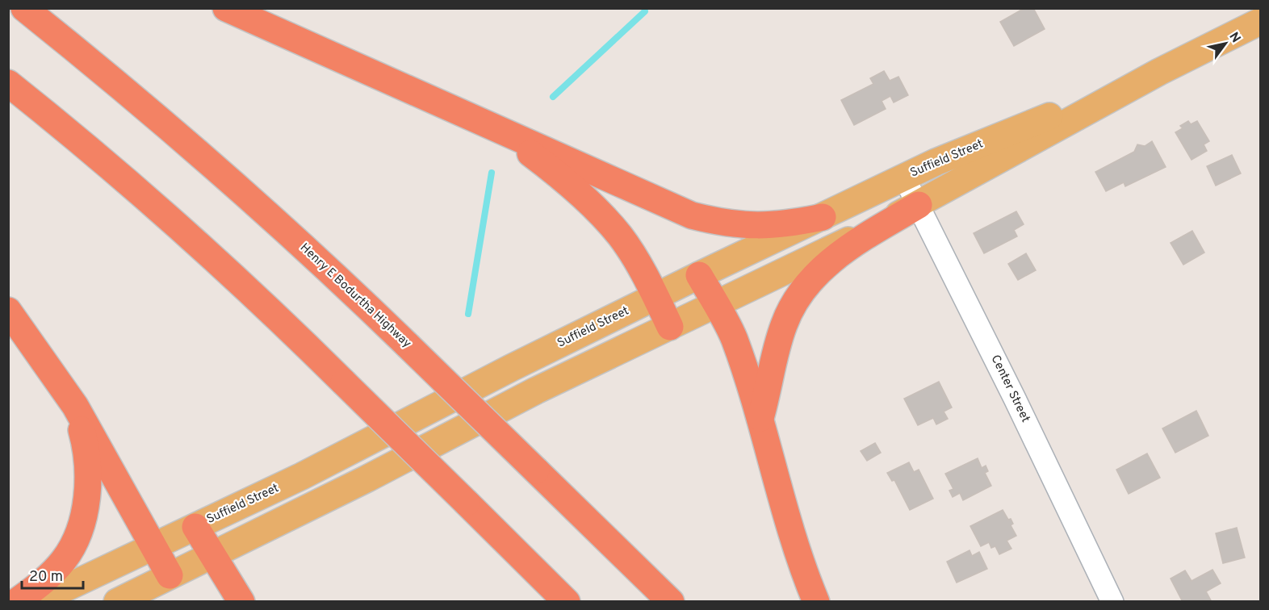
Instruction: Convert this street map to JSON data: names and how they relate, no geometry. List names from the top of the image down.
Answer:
{
  "streets": {
    "highway": ["Henry E Bodurtha Highway"],
    "main road": ["Suffield Street"],
    "street": ["Center Street"]
  },
  "crossings": [
    ["Suffield Street", "Center Street"]
  ],
  "scale_bar": "20 m",
  "north": "top right"
}
